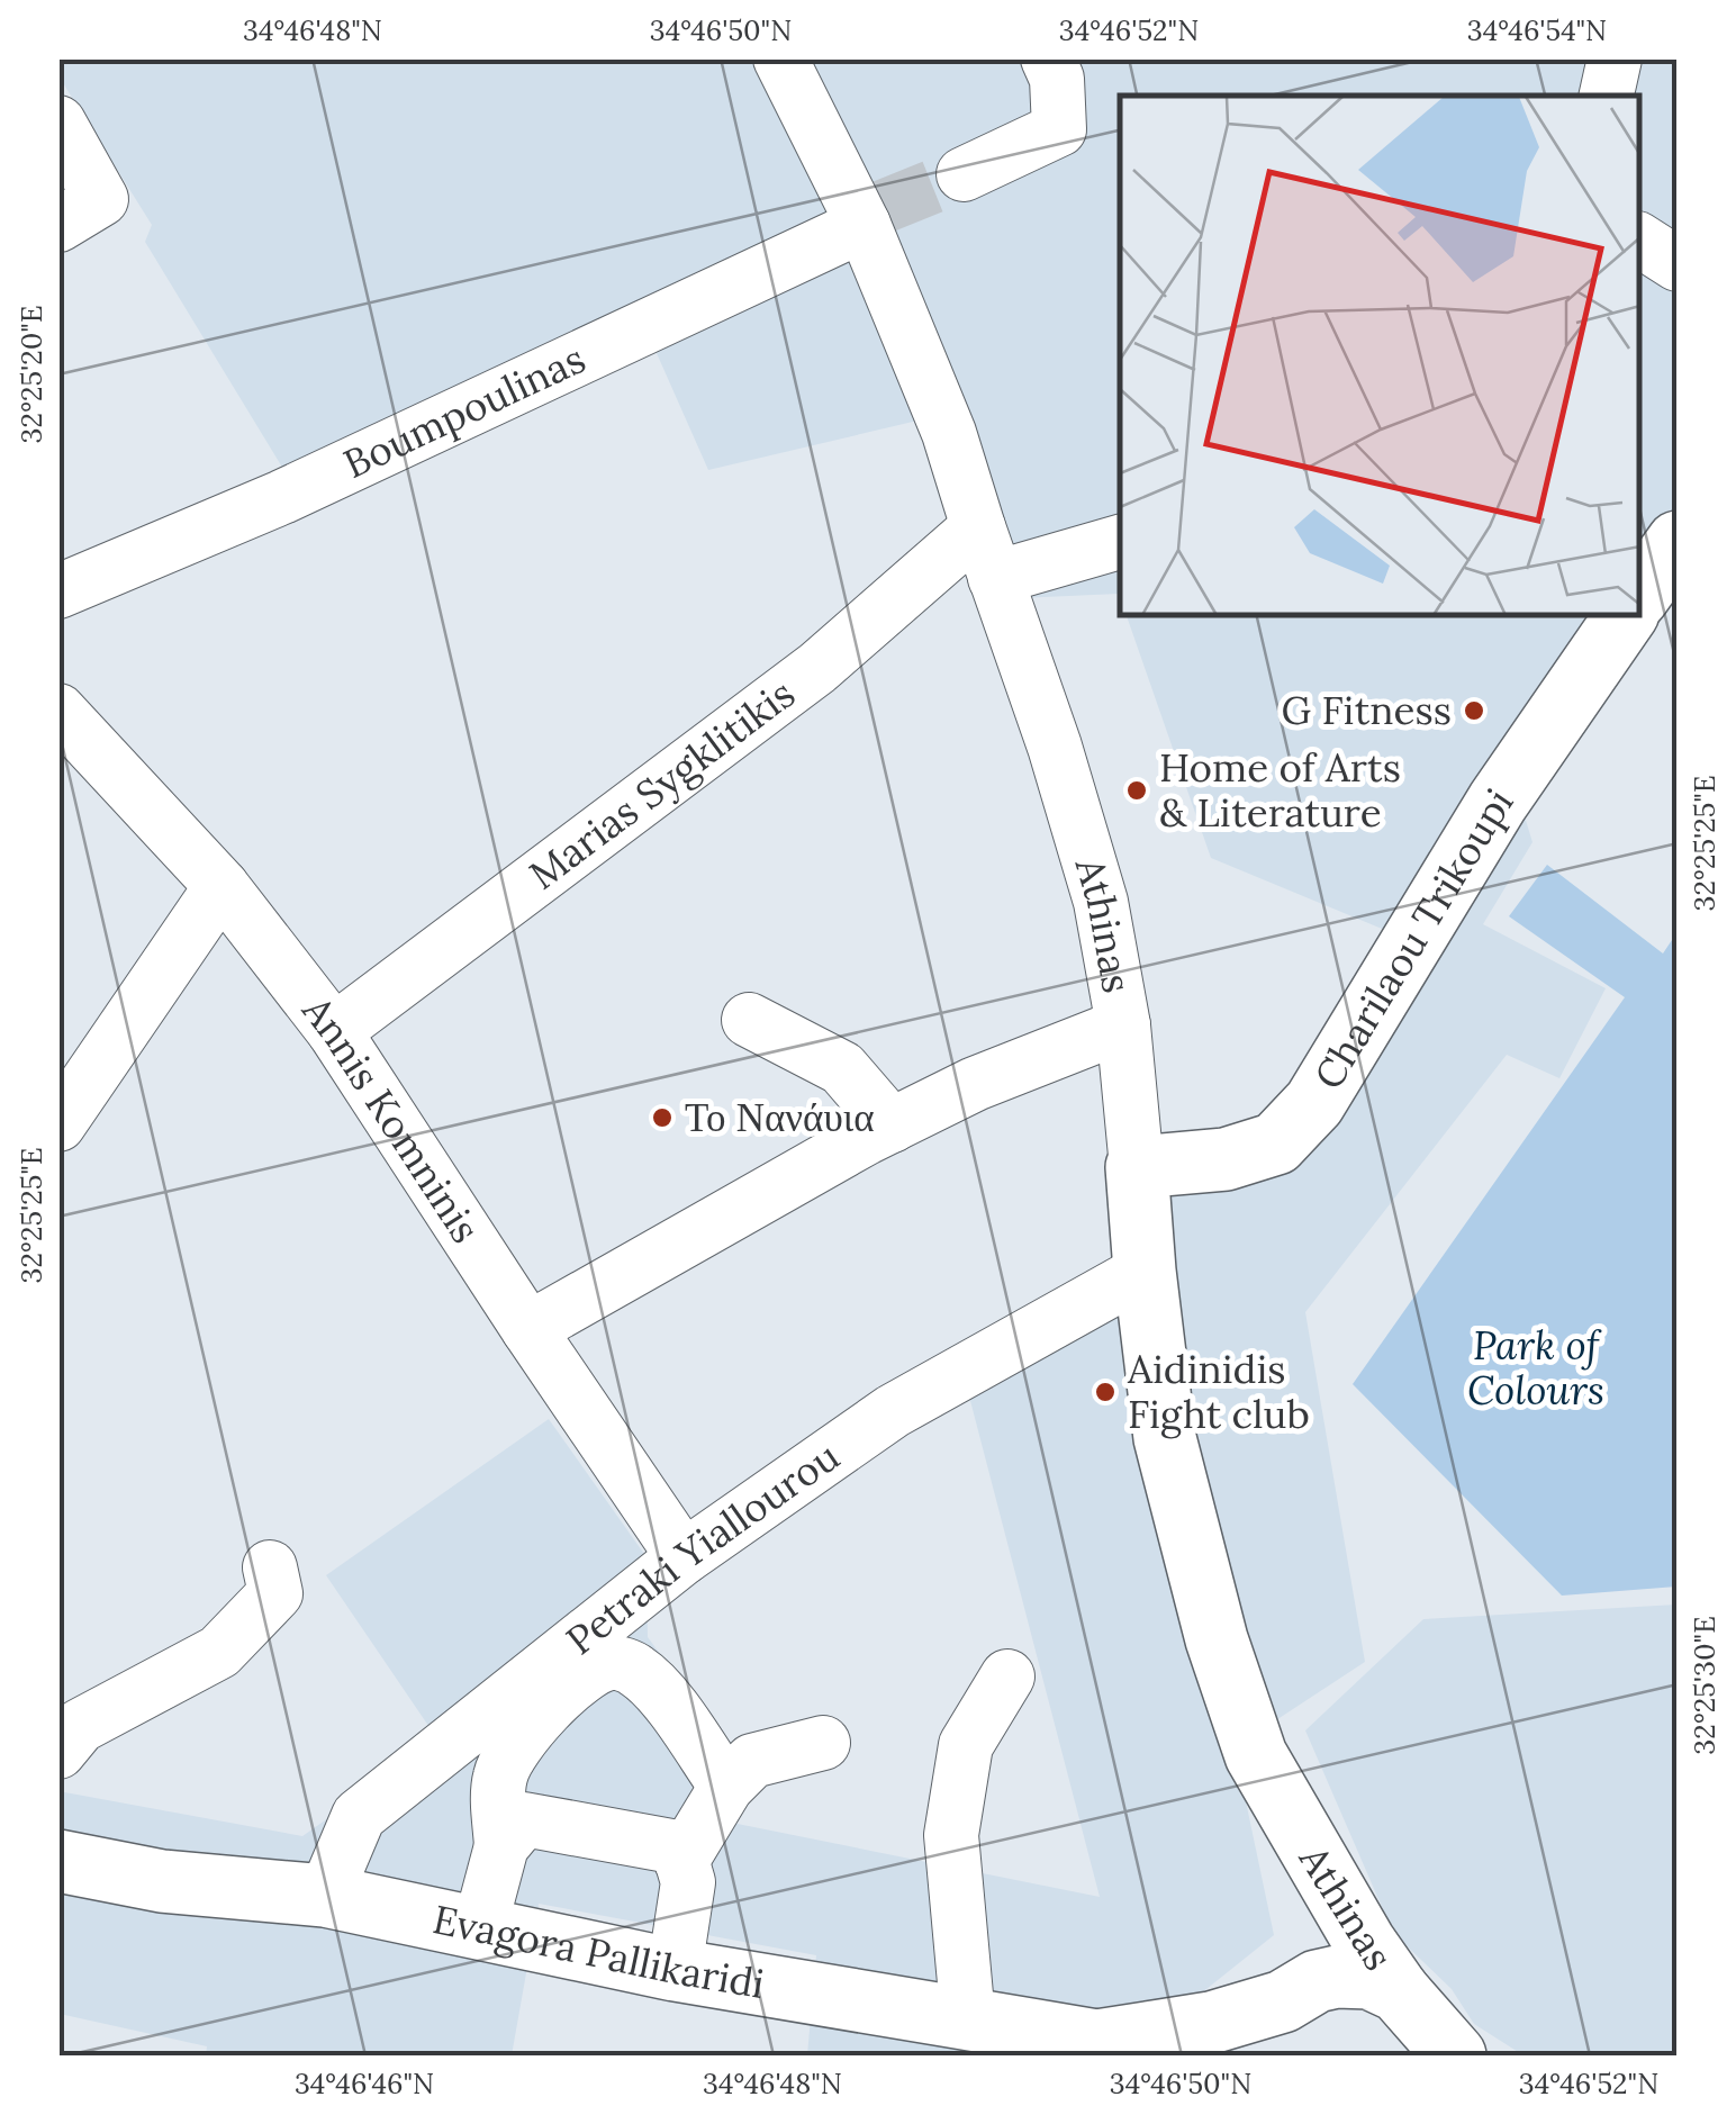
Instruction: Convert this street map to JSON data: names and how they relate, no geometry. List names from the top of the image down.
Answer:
{
  "streets": {
    "main road": ["Athinas", "Charilaou Trikoupi", "Evagora Pallikaridi"],
    "street": [
      "Boumpoulinas",
      "Marias Sygklitikis",
      "Annis Komninis",
      "Petraki Yiallourou"
    ]
  },
  "crossings": [
    ["Boumpoulinas", "Athinas"],
    ["Marias Sygklitikis", "Athinas"],
    ["Marias Sygklitikis", "Annis Komninis"],
    ["Athinas", "Charilaou Trikoupi"],
    ["Athinas", "Petraki Yiallourou"],
    ["Athinas", "Evagora Pallikaridi"],
    ["Annis Komninis", "Petraki Yiallourou"],
    ["Petraki Yiallourou", "Evagora Pallikaridi"]
  ],
  "parks": ["Park of Colours"],
  "places": [
    "G Fitness",
    "Home of Arts & Literature",
    "Το Νανάυια",
    "Aidinidis Fight club"
  ],
  "coordinates": [
    "34°46'48\"N",
    "34°46'50\"N",
    "34°46'52\"N",
    "34°46'54\"N",
    "32°25'20\"E",
    "32°25'25\"E",
    "32°25'30\"E",
    "34°46'46\"N"
  ]
}
